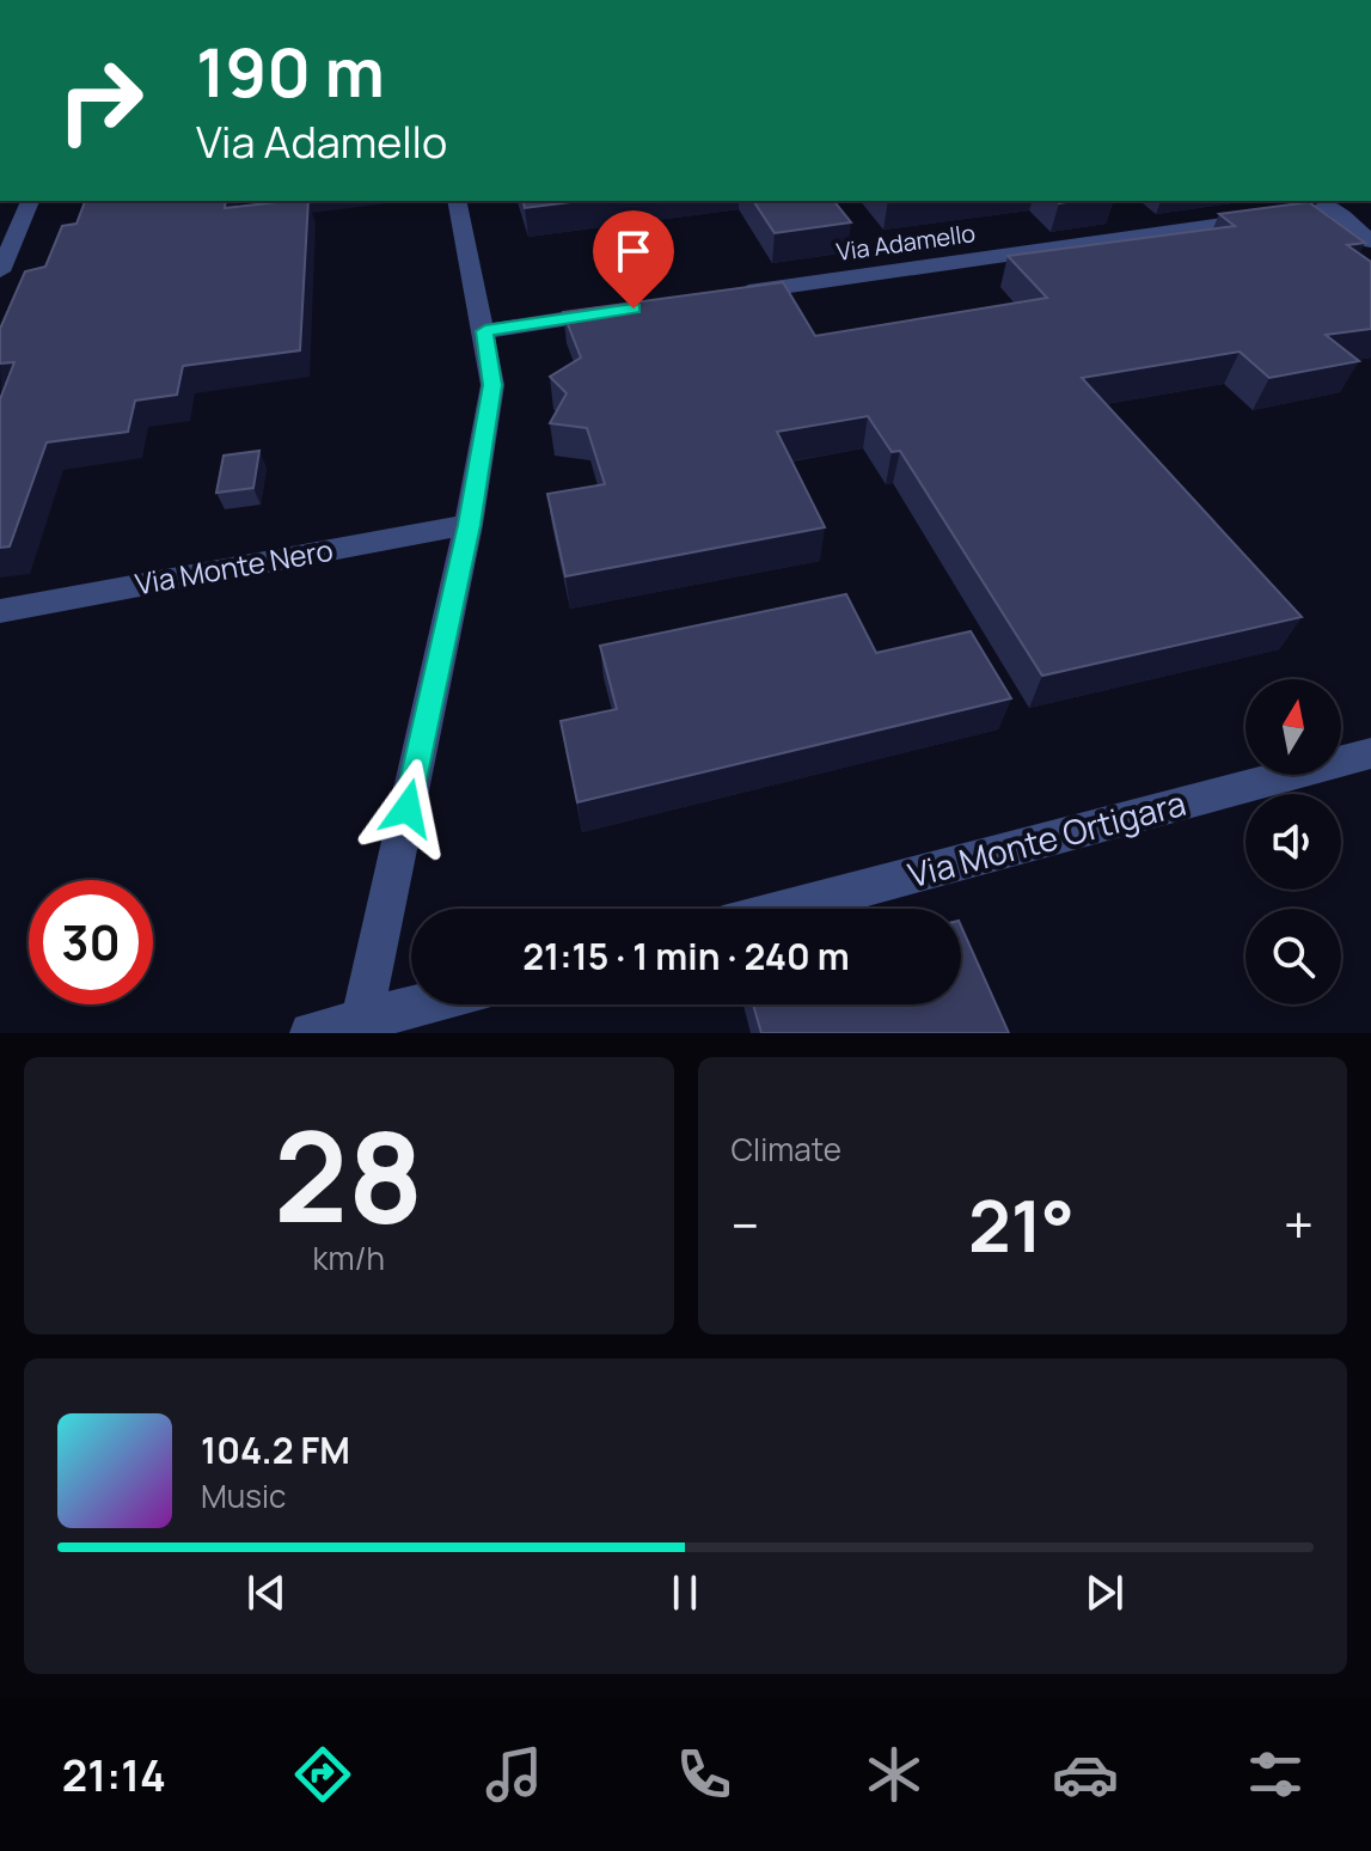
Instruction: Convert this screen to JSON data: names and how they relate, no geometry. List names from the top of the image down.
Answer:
{
  "streets": {
    "street": ["Via Adamello", "Via Monte Nero", "Via Monte Ortigara"]
  },
  "north": "top",
  "page": {
    "turn": ["190 m", "Via Adamello"],
    "limit": "30",
    "trip": "21:15 · 1 min · 240 m",
    "tile": [
      ["28", "km/h"],
      "Climate"
    ],
    "heat": ["−", "21°", "+"],
    "song": ["104.2 FM", "Music"],
    "tabs": "21:14"
  }
}
